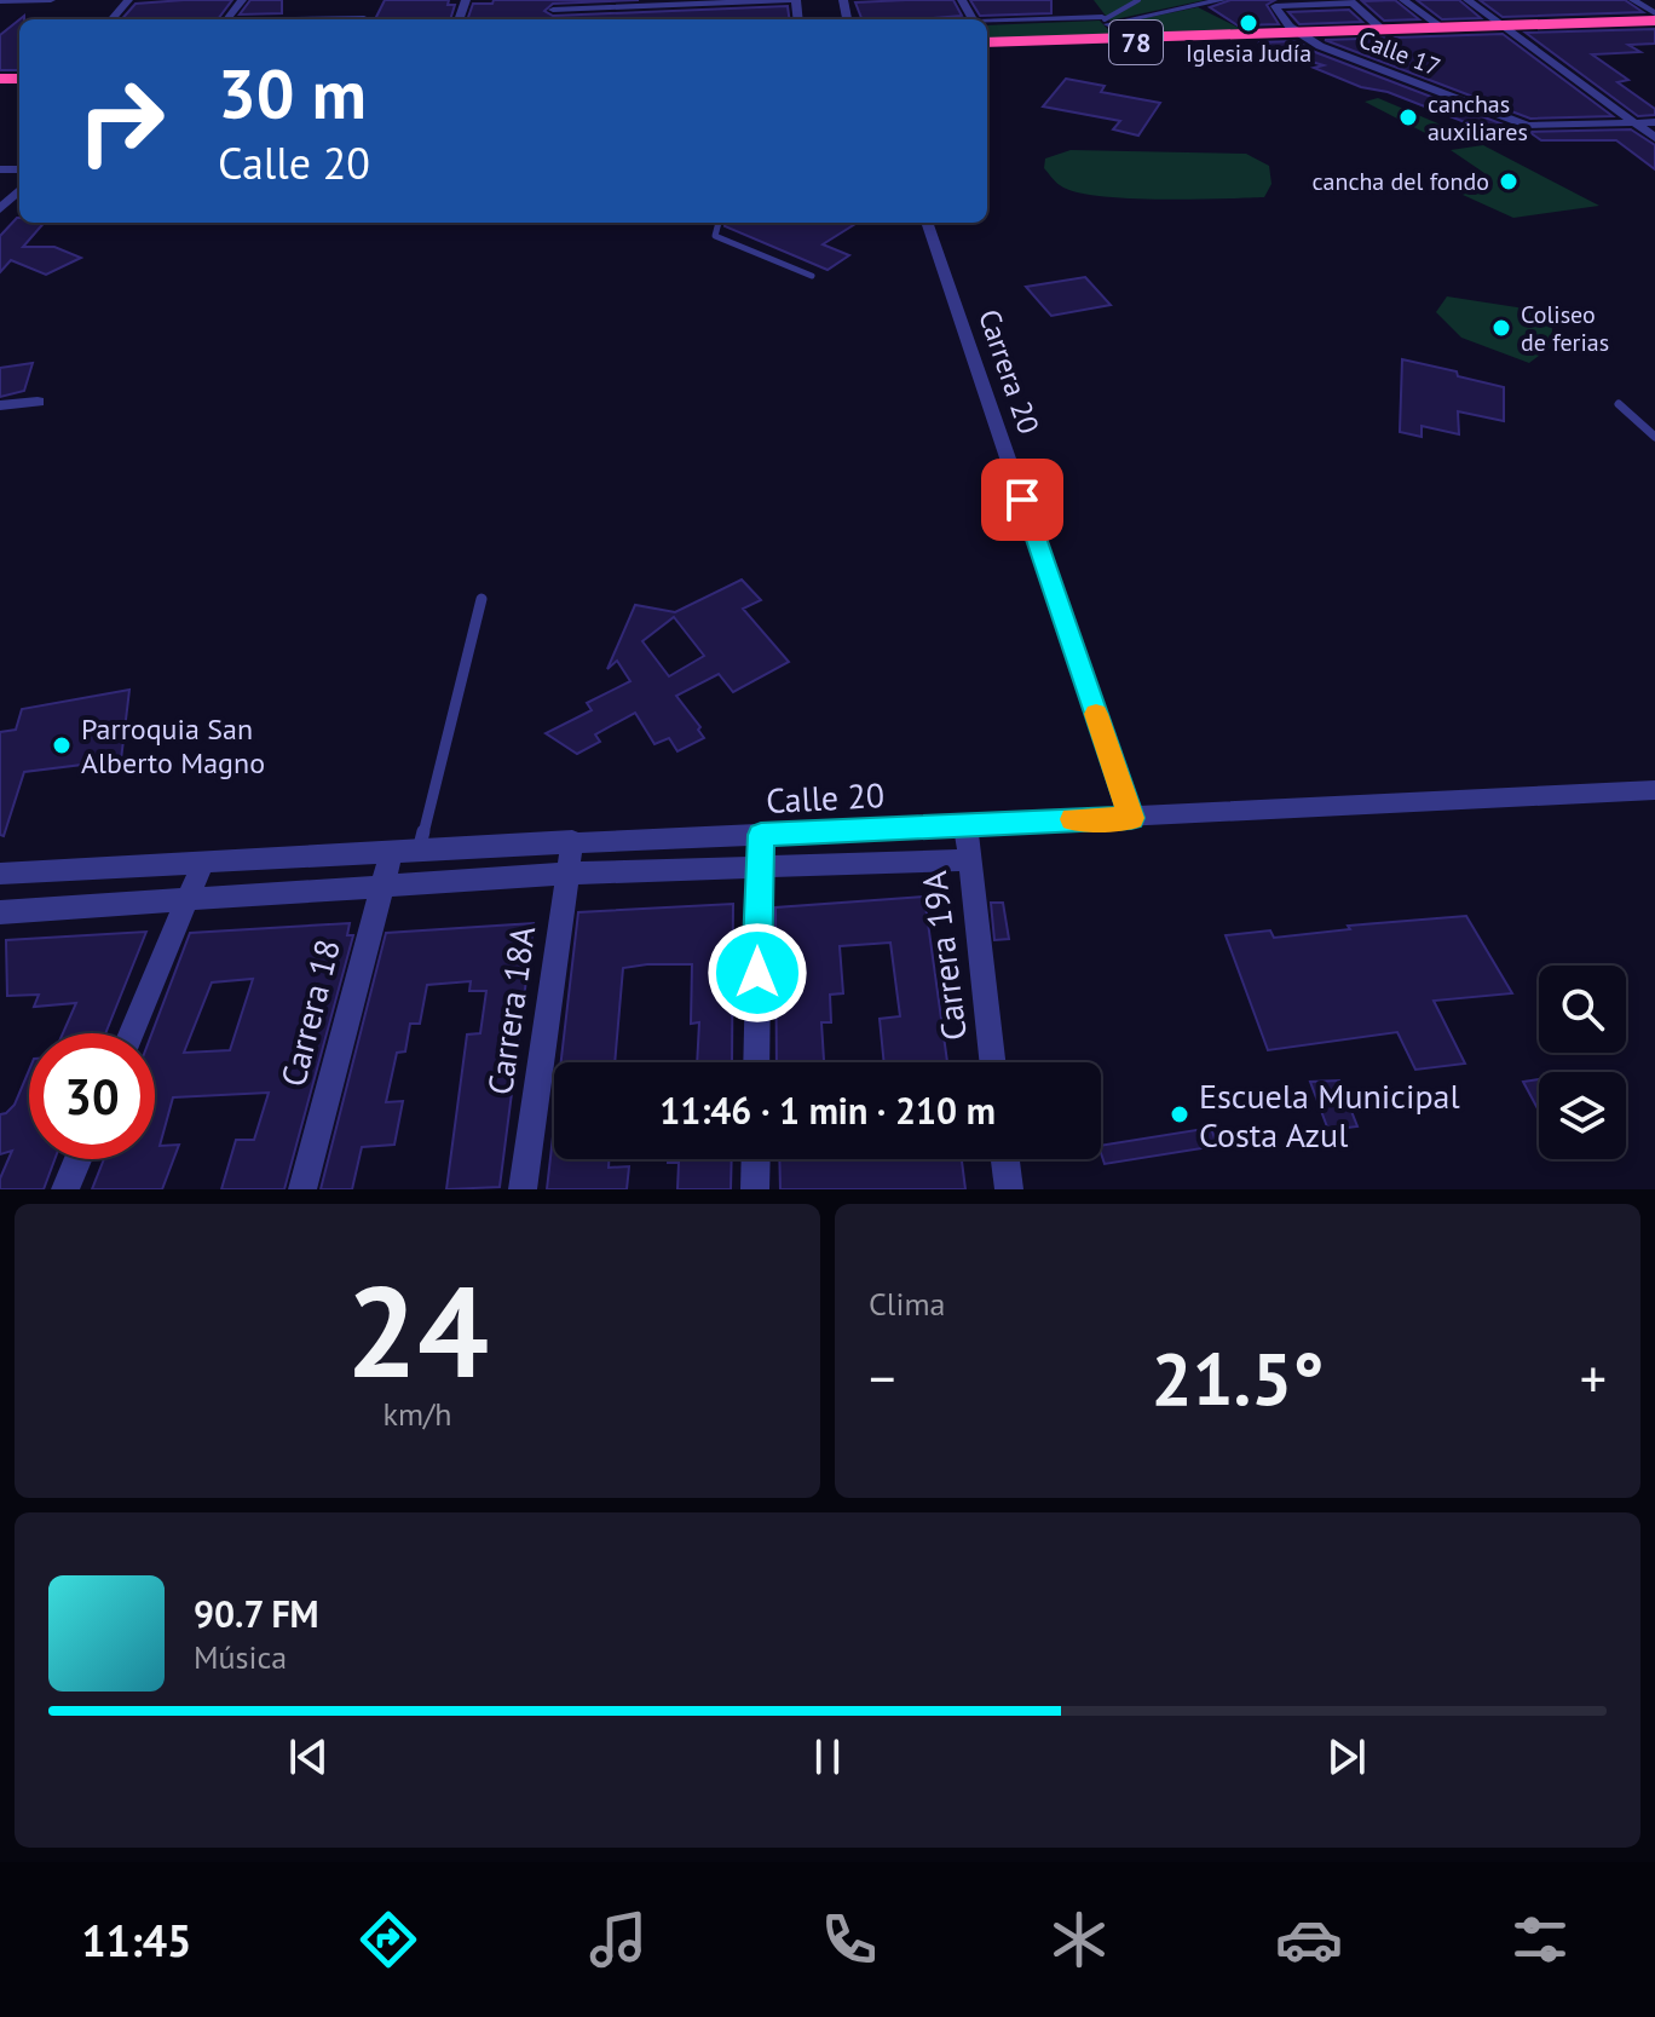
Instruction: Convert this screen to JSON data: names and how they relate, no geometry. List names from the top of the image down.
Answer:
{
  "streets": {
    "highway": ["78"],
    "street": [
      "Calle 17",
      "Carrera 20",
      "Calle 20",
      "Carrera 19A",
      "Carrera 18A",
      "Carrera 18"
    ]
  },
  "crossings": [
    ["78", "Calle 17"],
    ["Carrera 20", "Calle 20"],
    ["Calle 20", "Carrera 19A"],
    ["Calle 20", "Carrera 18A"],
    ["Calle 20", "Carrera 18"]
  ],
  "places": [
    "Iglesia Judía",
    "canchas auxiliares",
    "cancha del fondo",
    "Coliseo de ferias",
    "Parroquia San Alberto Magno",
    "Escuela Municipal Costa Azul"
  ],
  "page": {
    "turn": ["30 m", "Calle 20"],
    "limit": "30",
    "trip": "11:46 · 1 min · 210 m",
    "tile": [
      ["24", "km/h"],
      "Clima"
    ],
    "heat": ["−", "21.5°", "+"],
    "song": ["90.7 FM", "Música"],
    "tabs": "11:45"
  }
}
